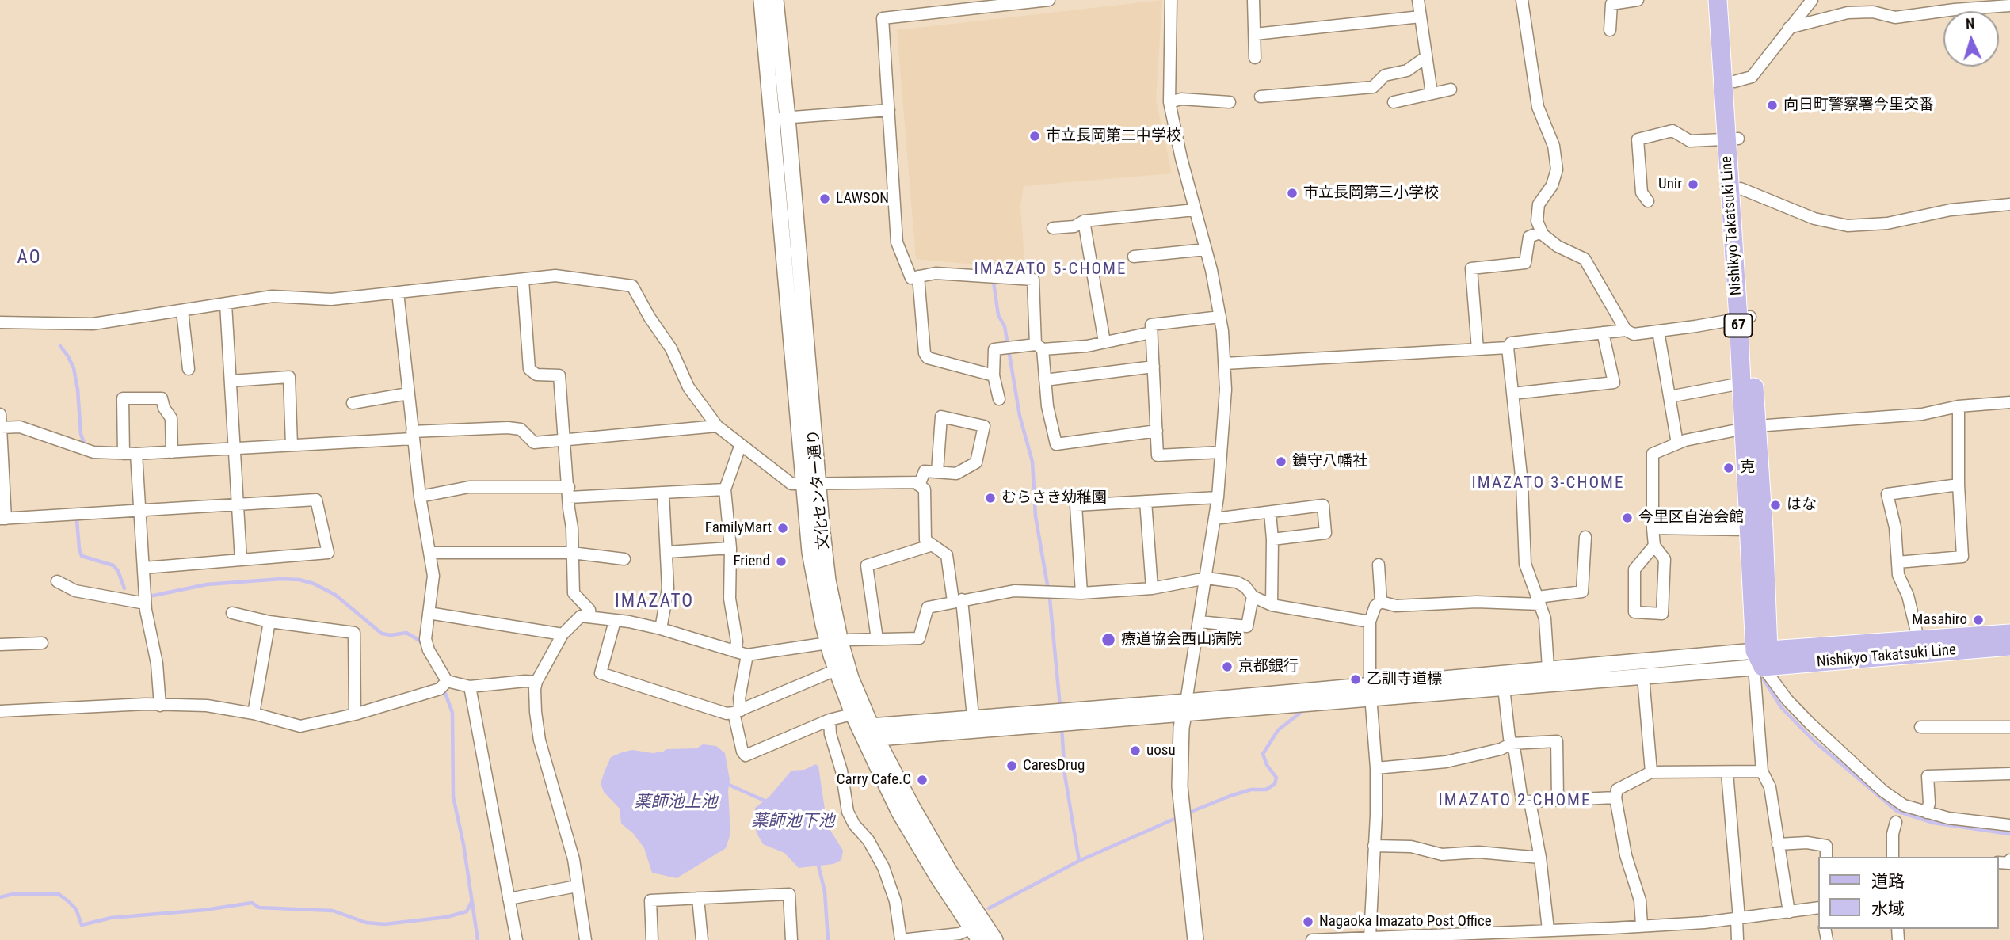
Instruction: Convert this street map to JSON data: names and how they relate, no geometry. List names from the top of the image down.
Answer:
{
  "streets": {
    "main road": ["Nishikyo Takatsuki Line", "67"],
    "street": ["文化センター通り"]
  },
  "districts": [
    "AO",
    "IMAZATO 5-CHOME",
    "IMAZATO 3-CHOME",
    "IMAZATO",
    "IMAZATO 2-CHOME"
  ],
  "water": ["薬師池上池", "薬師池下池"],
  "places": [
    "向日町警察署今里交番",
    "市立長岡第二中学校",
    "Unir",
    "市立長岡第三小学校",
    "LAWSON",
    "鎮守八幡社",
    "克",
    "むらさき幼稚園",
    "はな",
    "今里区自治会館",
    "FamilyMart",
    "Friend",
    "Masahiro",
    "療道協会西山病院",
    "京都銀行",
    "乙訓寺道標",
    "uosu",
    "CaresDrug",
    "Carry Cafe.C",
    "Nagaoka Imazato Post Office"
  ],
  "legend": ["道路", "水域"],
  "north": "top"
}
